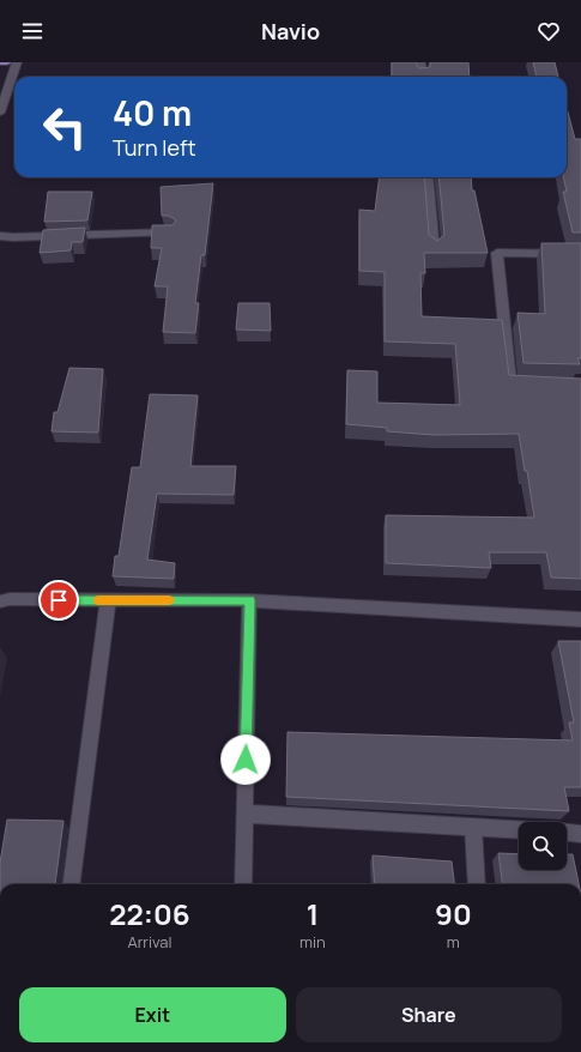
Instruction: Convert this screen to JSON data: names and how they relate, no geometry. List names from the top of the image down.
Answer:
{
  "page": {
    "header": "Navio",
    "turn": ["40 m", "Turn left"],
    "eta": [
      "22:06",
      "Arrival",
      "1",
      "min",
      "90",
      "m"
    ],
    "buttons": ["Exit", "Share"]
  }
}
